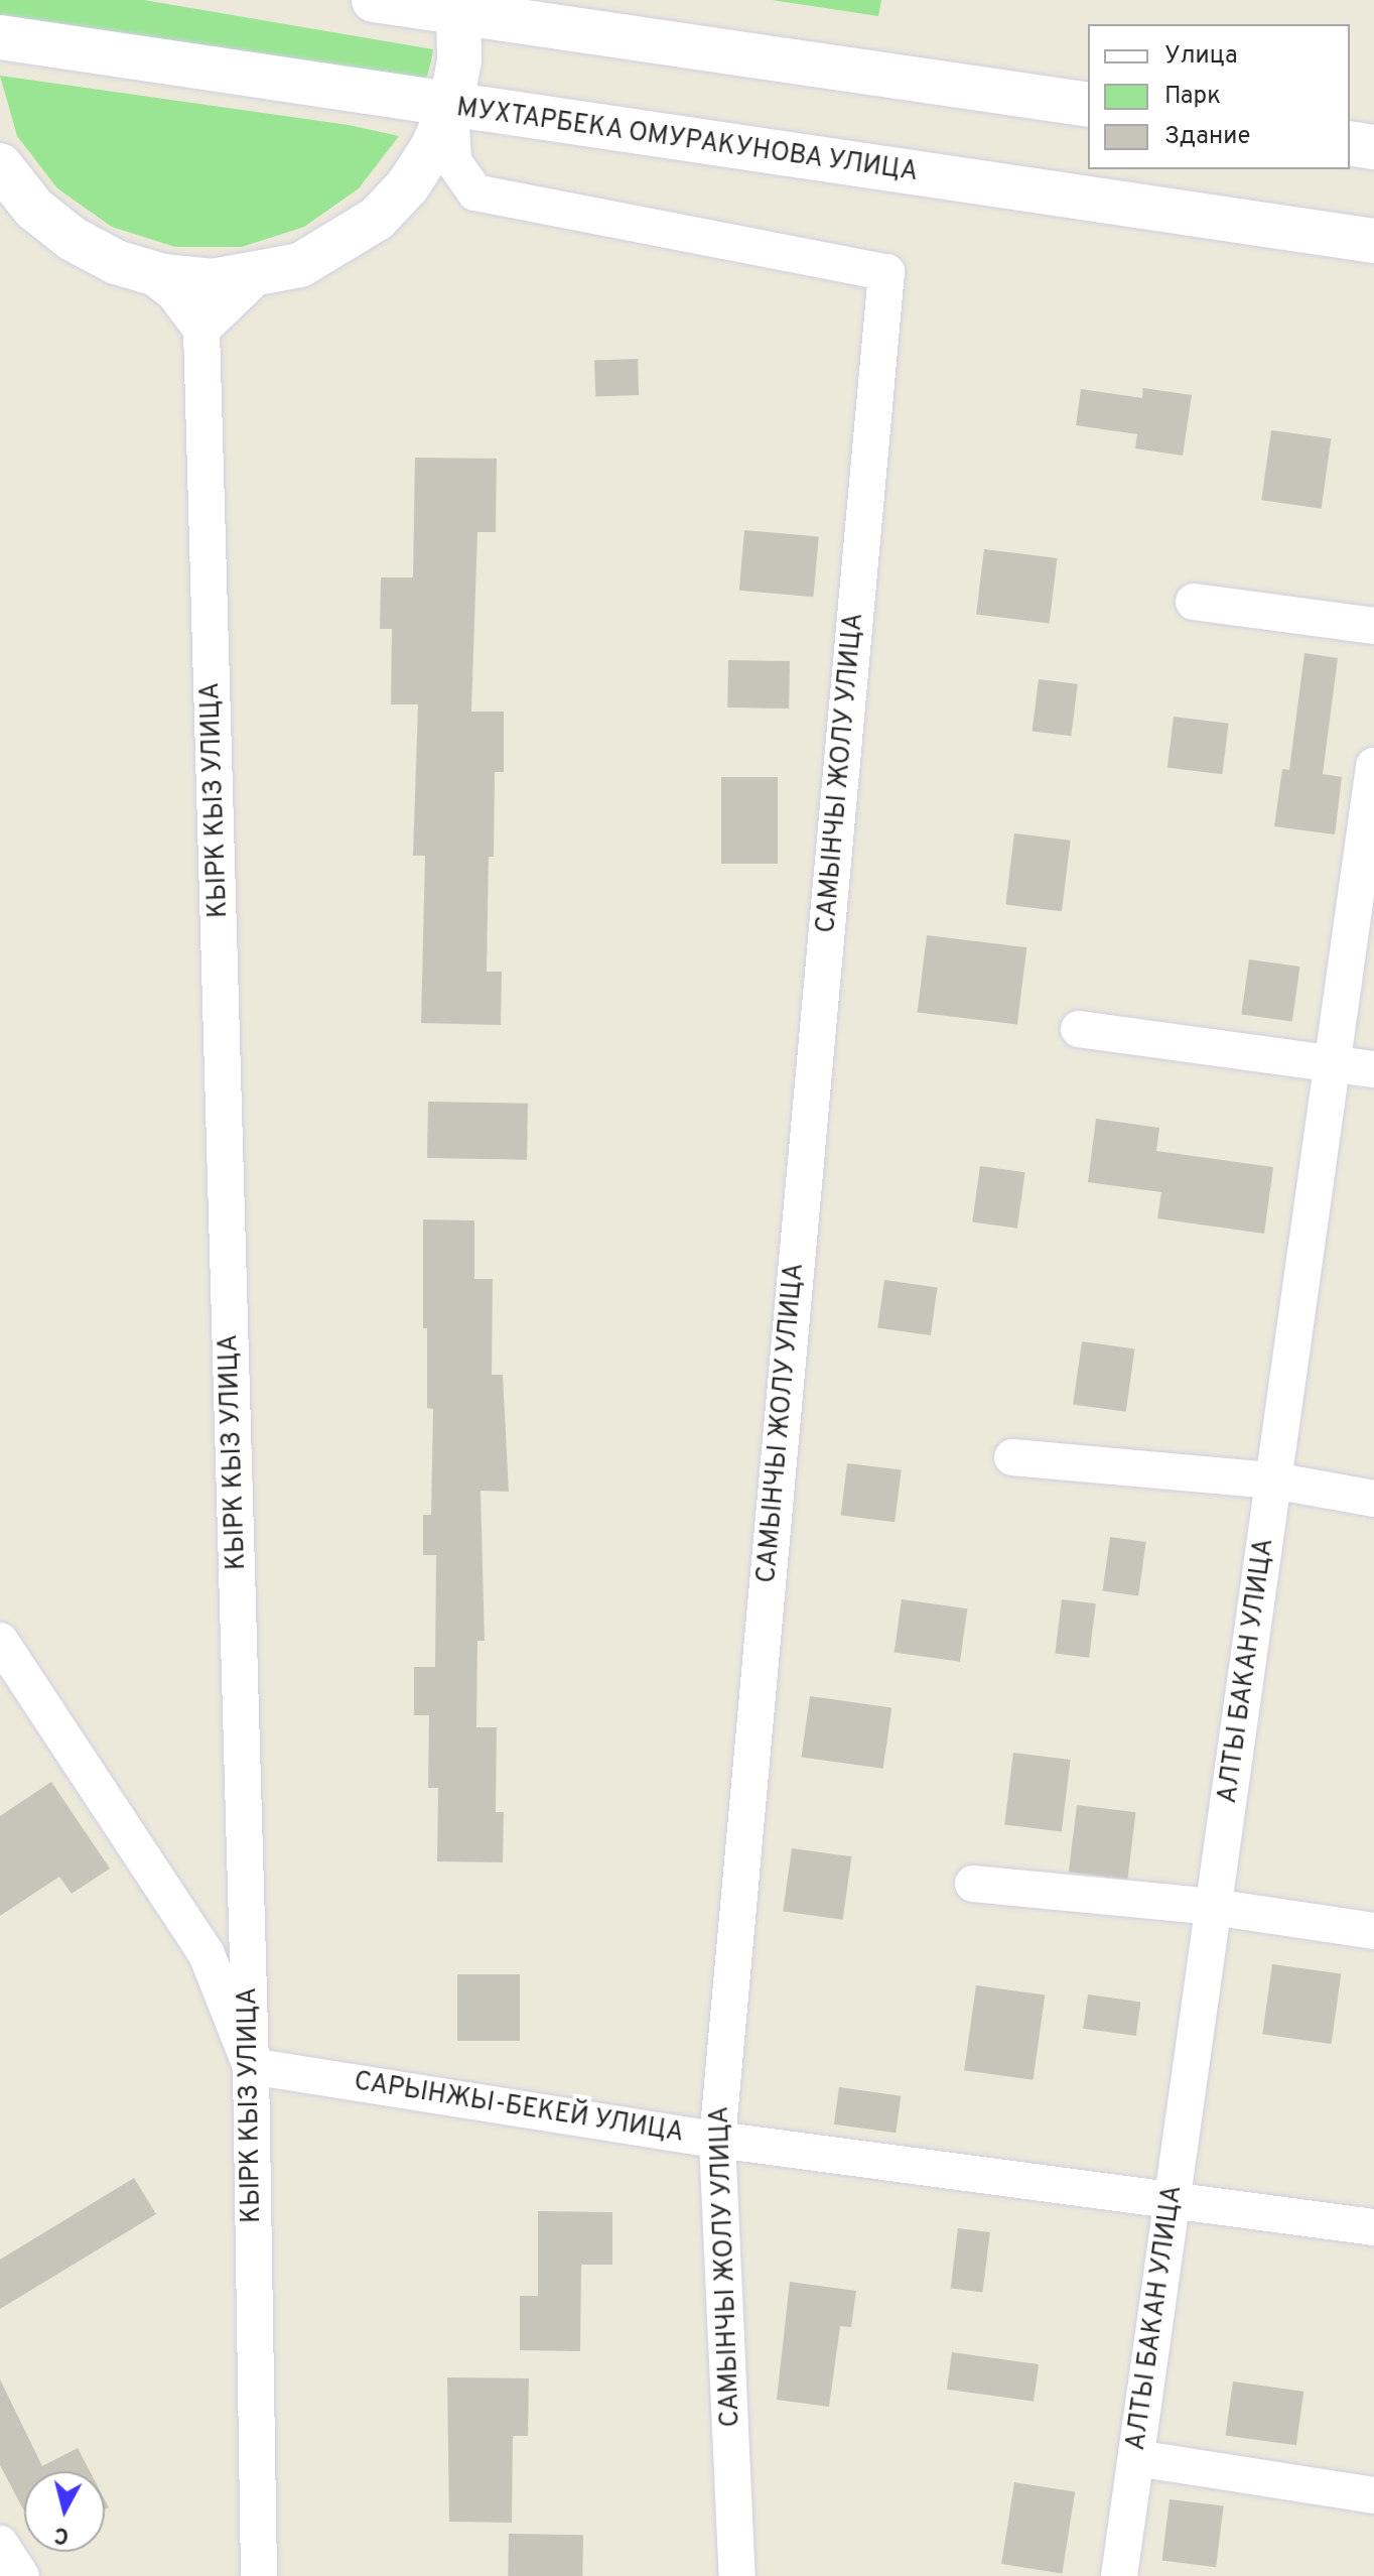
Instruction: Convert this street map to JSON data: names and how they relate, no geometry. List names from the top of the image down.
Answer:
{
  "streets": {
    "main road": ["МУХТАРБЕКА ОМУРАКУНОВА УЛИЦА"],
    "street": [
      "САМЫНЧЫ ЖОЛУ УЛИЦА",
      "КЫРК КЫЗ УЛИЦА",
      "АЛТЫ БАКАН УЛИЦА",
      "САРЫНЖЫ-БЕКЕЙ УЛИЦА"
    ]
  },
  "crossings": [
    ["МУХТАРБЕКА ОМУРАКУНОВА УЛИЦА", "САМЫНЧЫ ЖОЛУ УЛИЦА"],
    ["САМЫНЧЫ ЖОЛУ УЛИЦА", "САРЫНЖЫ-БЕКЕЙ УЛИЦА"],
    ["КЫРК КЫЗ УЛИЦА", "САРЫНЖЫ-БЕКЕЙ УЛИЦА"],
    ["АЛТЫ БАКАН УЛИЦА", "САРЫНЖЫ-БЕКЕЙ УЛИЦА"]
  ],
  "legend": ["Улица", "Парк", "Здание"],
  "north": "bottom"
}
